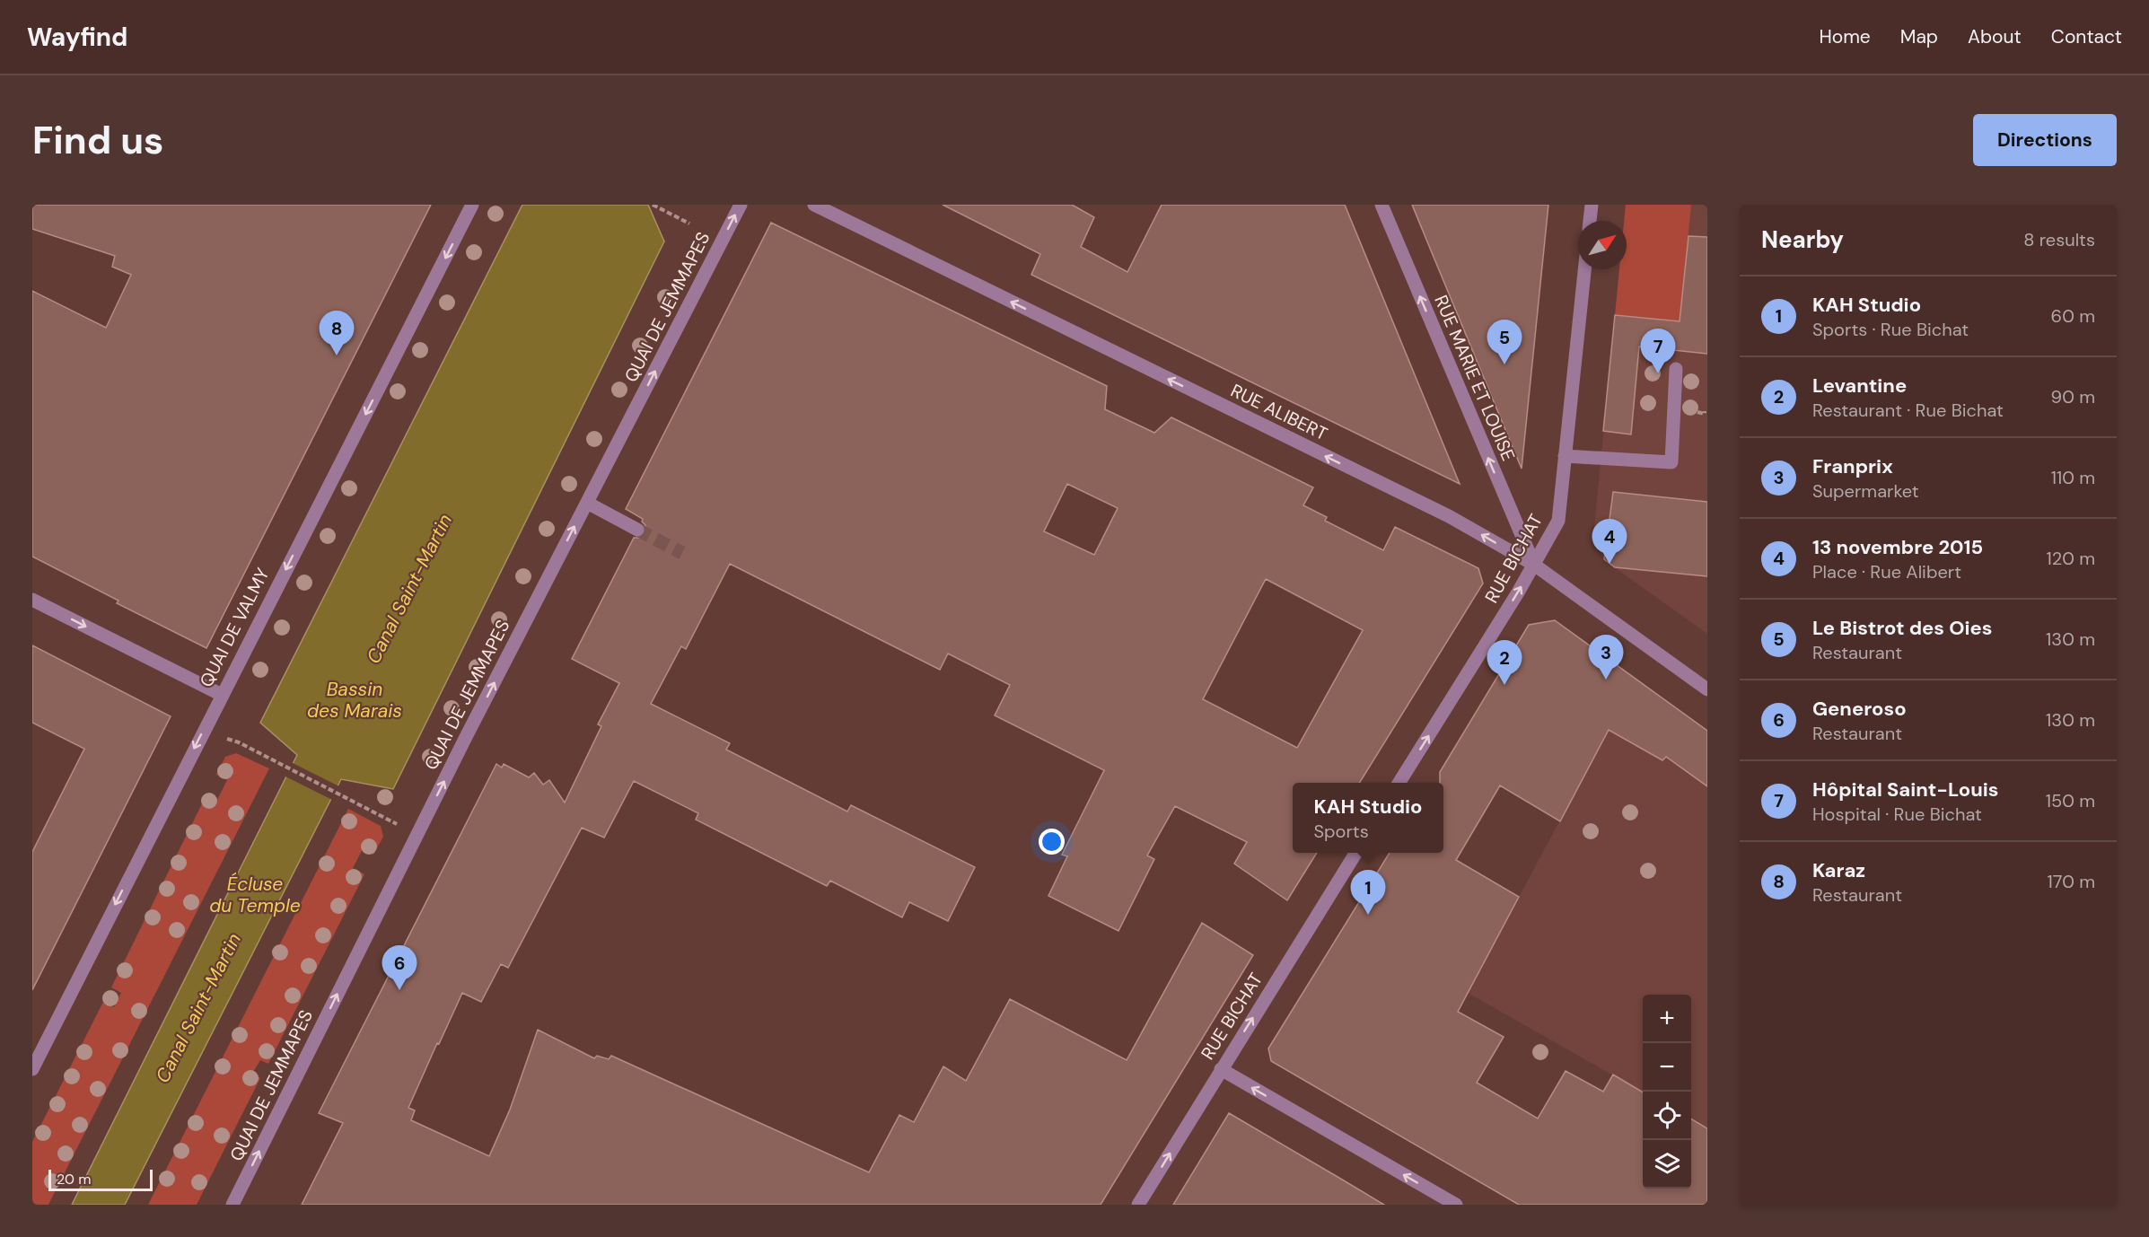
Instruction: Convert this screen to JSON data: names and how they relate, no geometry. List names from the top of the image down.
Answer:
{
  "streets": {
    "street": [
      "QUAI DE JEMMAPES",
      "RUE MARIE ET LOUISE",
      "RUE ALIBERT",
      "RUE BICHAT",
      "QUAI DE VALMY"
    ]
  },
  "crossings": [
    ["RUE MARIE ET LOUISE", "RUE ALIBERT"],
    ["RUE MARIE ET LOUISE", "RUE BICHAT"],
    ["RUE ALIBERT", "RUE BICHAT"]
  ],
  "one_way": [
    "QUAI DE JEMMAPES",
    "RUE MARIE ET LOUISE",
    "RUE ALIBERT",
    "RUE BICHAT",
    "QUAI DE VALMY"
  ],
  "water": ["Canal Saint-Martin", "Bassin des Marais", "Écluse du Temple"],
  "scale_bar": "20 m",
  "north": "top right",
  "page": {
    "header": "Wayfind",
    "nav": [
      "Home",
      "Map",
      "About",
      "Contact"
    ],
    "buttons": "Directions",
    "title": "Find us",
    "heading": ["Nearby", "8 results"],
    "list": [
      {
        "mark": "1",
        "name": "KAH Studio",
        "note": "Sports · Rue Bichat",
        "value": "60 m"
      },
      {
        "mark": "2",
        "name": "Levantine",
        "note": "Restaurant · Rue Bichat",
        "value": "90 m"
      },
      {
        "mark": "3",
        "name": "Franprix",
        "note": "Supermarket",
        "value": "110 m"
      },
      {
        "mark": "4",
        "name": "13 novembre 2015",
        "note": "Place · Rue Alibert",
        "value": "120 m"
      },
      {
        "mark": "5",
        "name": "Le Bistrot des Oies",
        "note": "Restaurant",
        "value": "130 m"
      },
      {
        "mark": "6",
        "name": "Generoso",
        "note": "Restaurant",
        "value": "130 m"
      },
      {
        "mark": "7",
        "name": "Hôpital Saint-Louis",
        "note": "Hospital · Rue Bichat",
        "value": "150 m"
      },
      {
        "mark": "8",
        "name": "Karaz",
        "note": "Restaurant",
        "value": "170 m"
      }
    ],
    "pins": [
      "8",
      "5",
      "7",
      "4",
      "3",
      "2",
      "1",
      "6"
    ],
    "popup": ["KAH Studio", "Sports"],
    "map_buttons": ["+", "−"],
    "scale": "20 m"
  }
}
